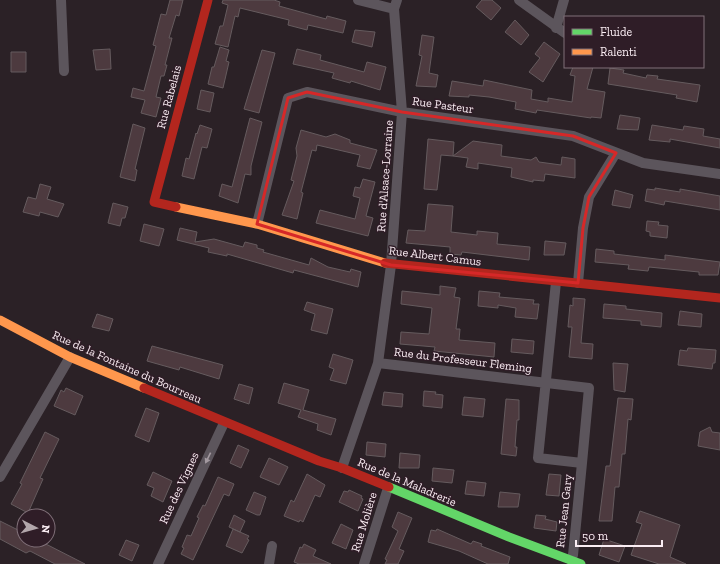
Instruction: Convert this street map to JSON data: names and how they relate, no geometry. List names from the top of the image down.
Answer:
{
  "streets": {
    "street": [
      "Rue Rabelais",
      "Rue Pasteur",
      "Rue d'Alsace-Lorraine",
      "Rue Albert Camus",
      "Rue du Professeur Fleming",
      "Rue de la Fontaine du Bourreau",
      "Rue de la Maladrerie",
      "Rue des Vignes",
      "Rue Jean Gary",
      "Rue Molière"
    ]
  },
  "crossings": [
    ["Rue Rabelais", "Rue Albert Camus"],
    ["Rue Pasteur", "Rue d'Alsace-Lorraine"],
    ["Rue Pasteur", "Rue Albert Camus"],
    ["Rue d'Alsace-Lorraine", "Rue Albert Camus"],
    ["Rue d'Alsace-Lorraine", "Rue du Professeur Fleming"],
    ["Rue d'Alsace-Lorraine", "Rue de la Maladrerie"],
    ["Rue Albert Camus", "Rue Jean Gary"],
    ["Rue du Professeur Fleming", "Rue Jean Gary"],
    ["Rue de la Fontaine du Bourreau", "Rue de la Maladrerie"],
    ["Rue de la Fontaine du Bourreau", "Rue des Vignes"],
    ["Rue de la Maladrerie", "Rue des Vignes"],
    ["Rue de la Maladrerie", "Rue Jean Gary"],
    ["Rue de la Maladrerie", "Rue Molière"]
  ],
  "one_way": ["Rue des Vignes"],
  "legend": ["Fluide", "Ralenti"],
  "scale_bar": "50 m",
  "north": "right"
}
